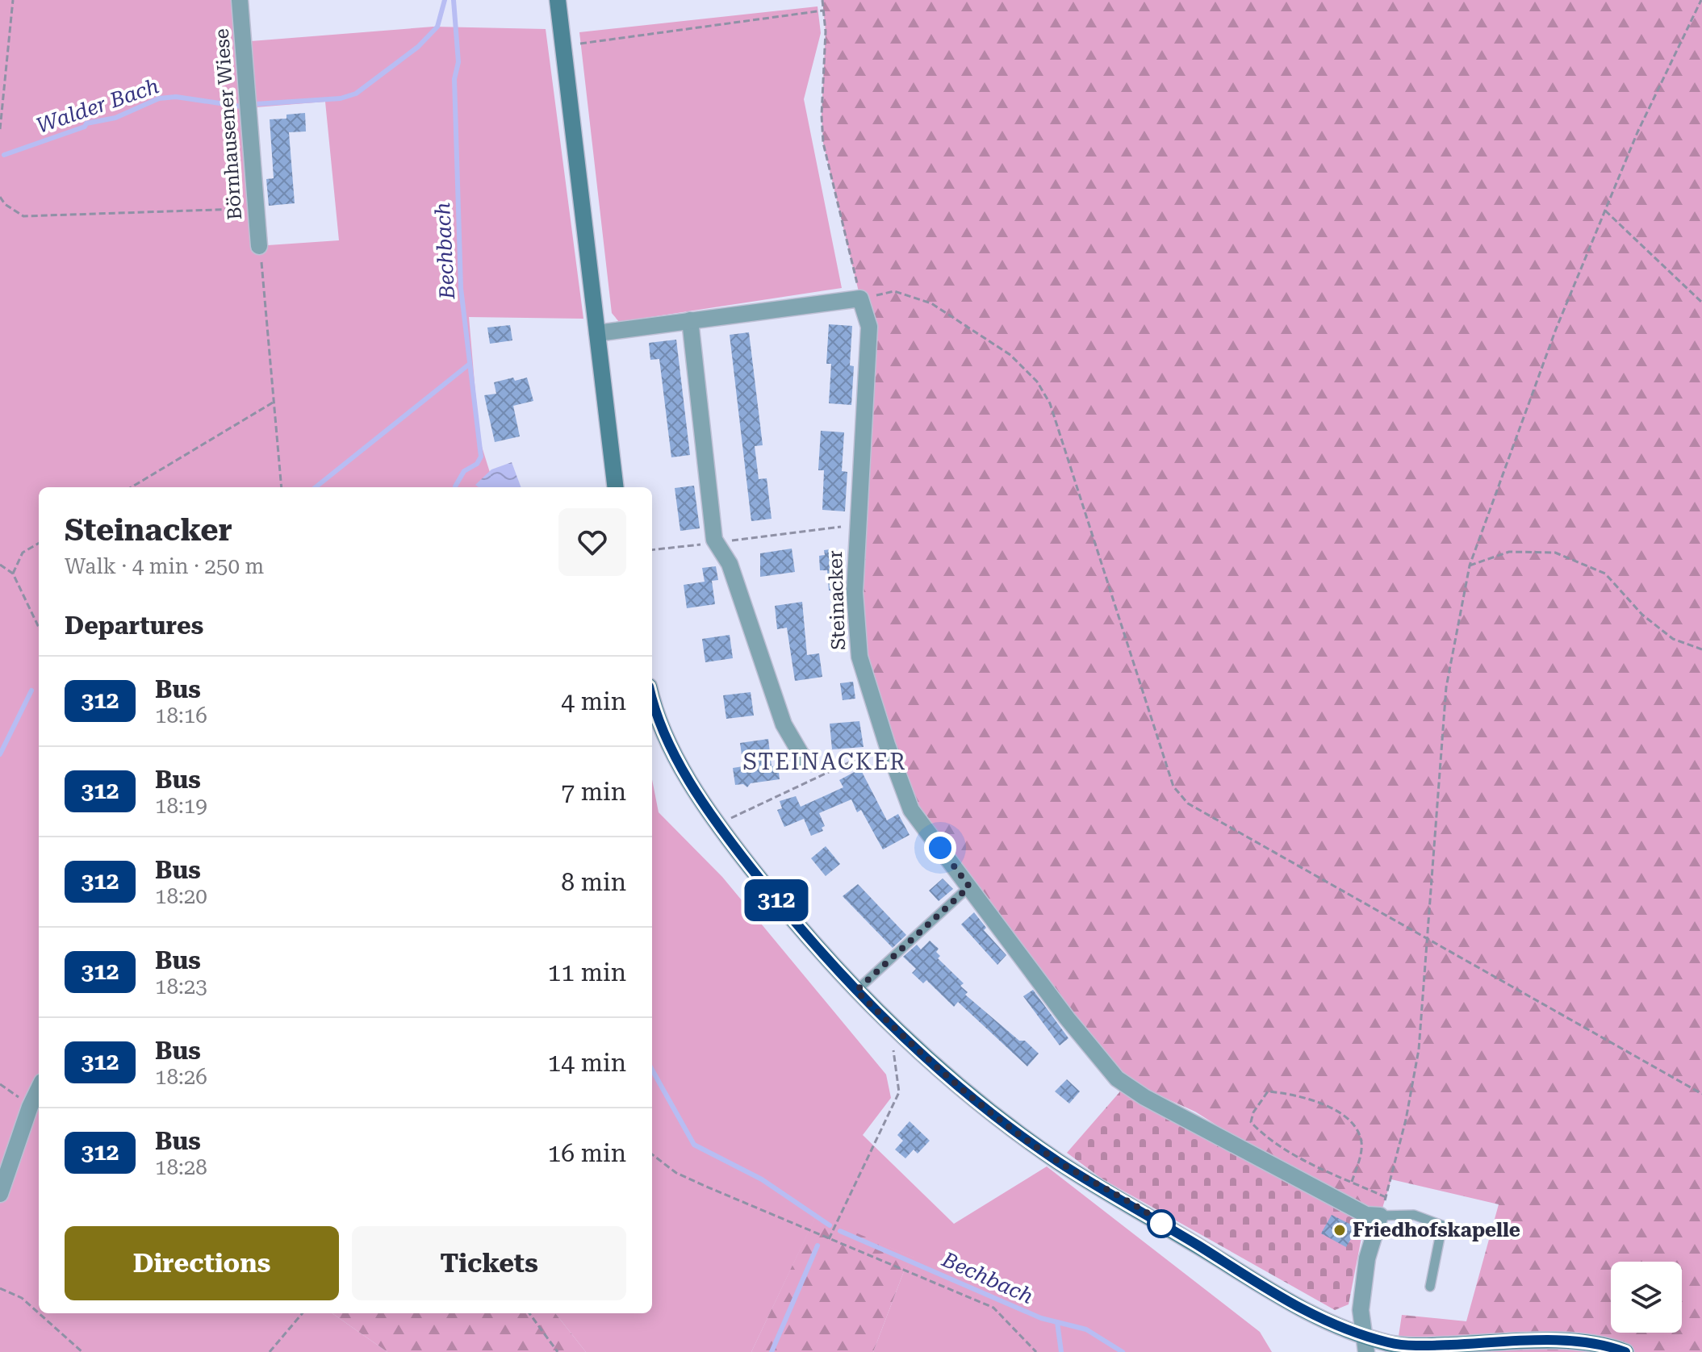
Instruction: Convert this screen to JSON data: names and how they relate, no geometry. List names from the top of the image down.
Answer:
{
  "streets": {
    "street": ["Börnhausener Wiese", "Steinacker"]
  },
  "districts": ["STEINACKER"],
  "water": ["Walder Bach", "Bechbach"],
  "places": ["Friedhofskapelle"],
  "lines": ["bus line 312"],
  "page": {
    "on_map": "312",
    "heading": [
      ["Steinacker", "Walk · 4 min · 250 m"],
      "Departures"
    ],
    "list": [
      {
        "mark": "312",
        "name": "Bus",
        "note": "18:16",
        "value": "4 min"
      },
      {
        "mark": "312",
        "name": "Bus",
        "note": "18:19",
        "value": "7 min"
      },
      {
        "mark": "312",
        "name": "Bus",
        "note": "18:20",
        "value": "8 min"
      },
      {
        "mark": "312",
        "name": "Bus",
        "note": "18:23",
        "value": "11 min"
      },
      {
        "mark": "312",
        "name": "Bus",
        "note": "18:26",
        "value": "14 min"
      },
      {
        "mark": "312",
        "name": "Bus",
        "note": "18:28",
        "value": "16 min"
      }
    ],
    "buttons": ["Directions", "Tickets"]
  }
}
